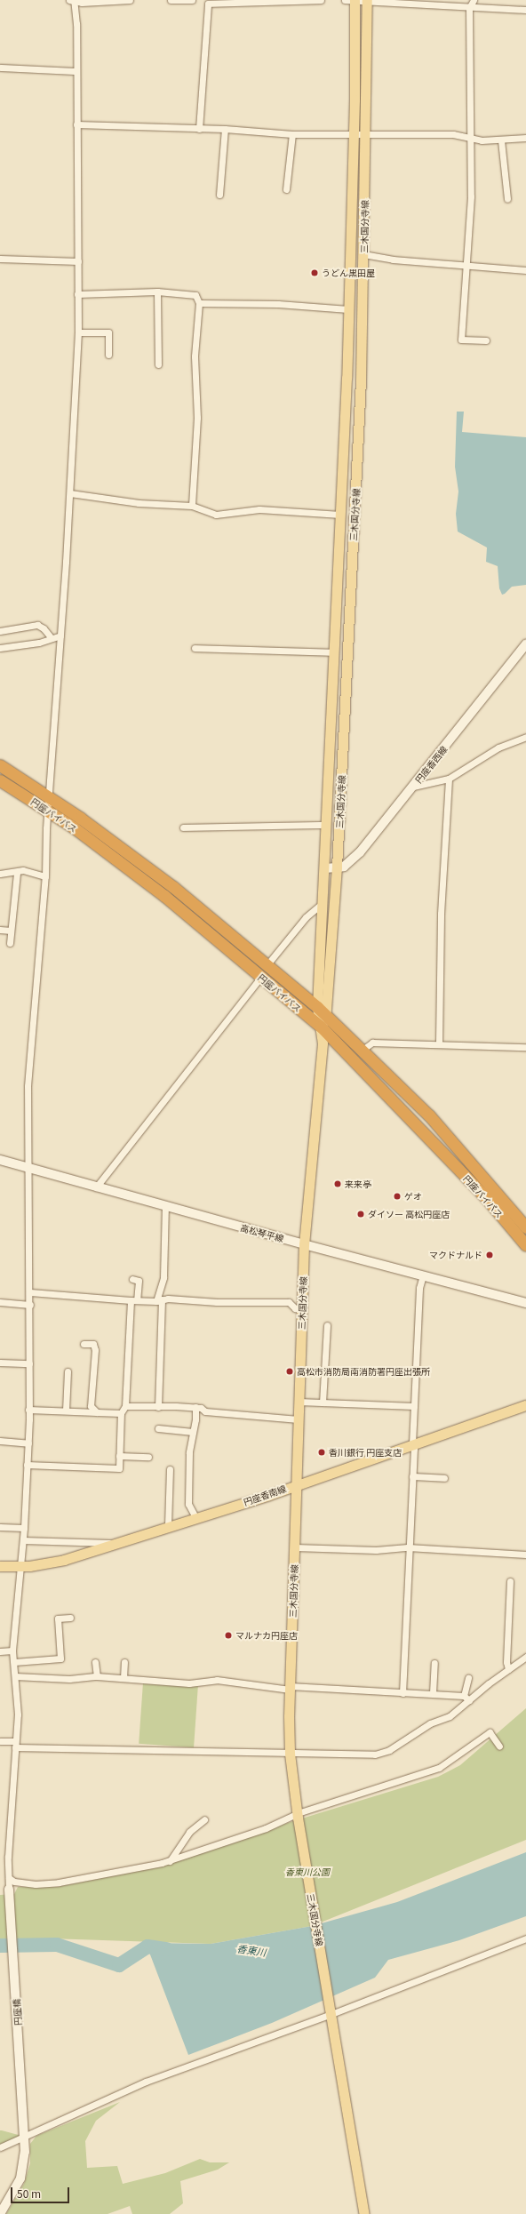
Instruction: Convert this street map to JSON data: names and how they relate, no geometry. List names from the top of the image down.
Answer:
{
  "streets": {
    "highway": ["円座バイパス"],
    "main road": [
      "三木国分寺線",
      "円座香西線",
      "高松琴平線",
      "円座香南線",
      "円座橋"
    ]
  },
  "crossings": [
    ["三木国分寺線", "円座香西線"],
    ["三木国分寺線", "円座バイパス"],
    ["三木国分寺線", "高松琴平線"],
    ["三木国分寺線", "円座香南線"]
  ],
  "water": ["香東川"],
  "parks": ["香東川公園"],
  "places": [
    "うどん黒田屋",
    "来来亭",
    "ゲオ",
    "ダイソー 高松円座店",
    "マクドナルド",
    "高松市消防局南消防署円座出張所",
    "香川銀行 円座支店",
    "マルナカ円座店"
  ],
  "scale_bar": "50 m"
}
